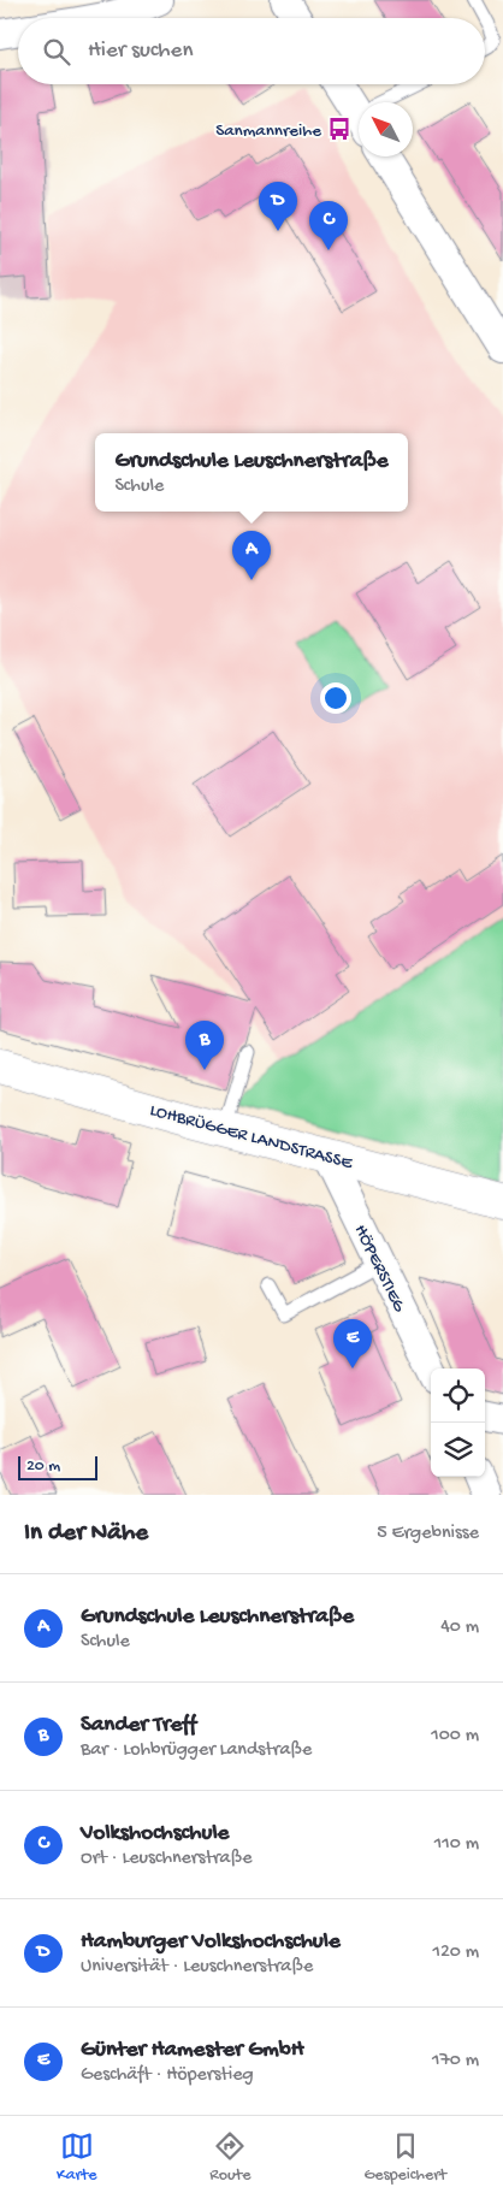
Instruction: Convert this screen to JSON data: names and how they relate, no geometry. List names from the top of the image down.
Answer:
{
  "streets": {
    "street": ["LOHBRÜGGER LANDSTRASSE", "HÖPERSTIEG"]
  },
  "crossings": [
    ["LOHBRÜGGER LANDSTRASSE", "HÖPERSTIEG"]
  ],
  "places": {
    "bus stop": ["Sanmannreihe"]
  },
  "scale_bar": "20 m",
  "north": "top left",
  "page": {
    "search": "Hier suchen",
    "pins": [
      "D",
      "C",
      "A",
      "B",
      "E"
    ],
    "popup": ["Grundschule Leuschnerstraße", "Schule"],
    "scale": "20 m",
    "heading": ["In der Nähe", "5 Ergebnisse"],
    "list": [
      {
        "mark": "A",
        "name": "Grundschule Leuschnerstraße",
        "note": "Schule",
        "value": "40 m"
      },
      {
        "mark": "B",
        "name": "Sander Treff",
        "note": "Bar · Lohbrügger Landstraße",
        "value": "100 m"
      },
      {
        "mark": "C",
        "name": "Volkshochschule",
        "note": "Ort · Leuschnerstraße",
        "value": "110 m"
      },
      {
        "mark": "D",
        "name": "Hamburger Volkshochschule",
        "note": "Universität · Leuschnerstraße",
        "value": "120 m"
      },
      {
        "mark": "E",
        "name": "Günter Hamester GmbH",
        "note": "Geschäft · Höperstieg",
        "value": "170 m"
      }
    ],
    "nav": ["Karte", "Route", "Gespeichert"]
  }
}
